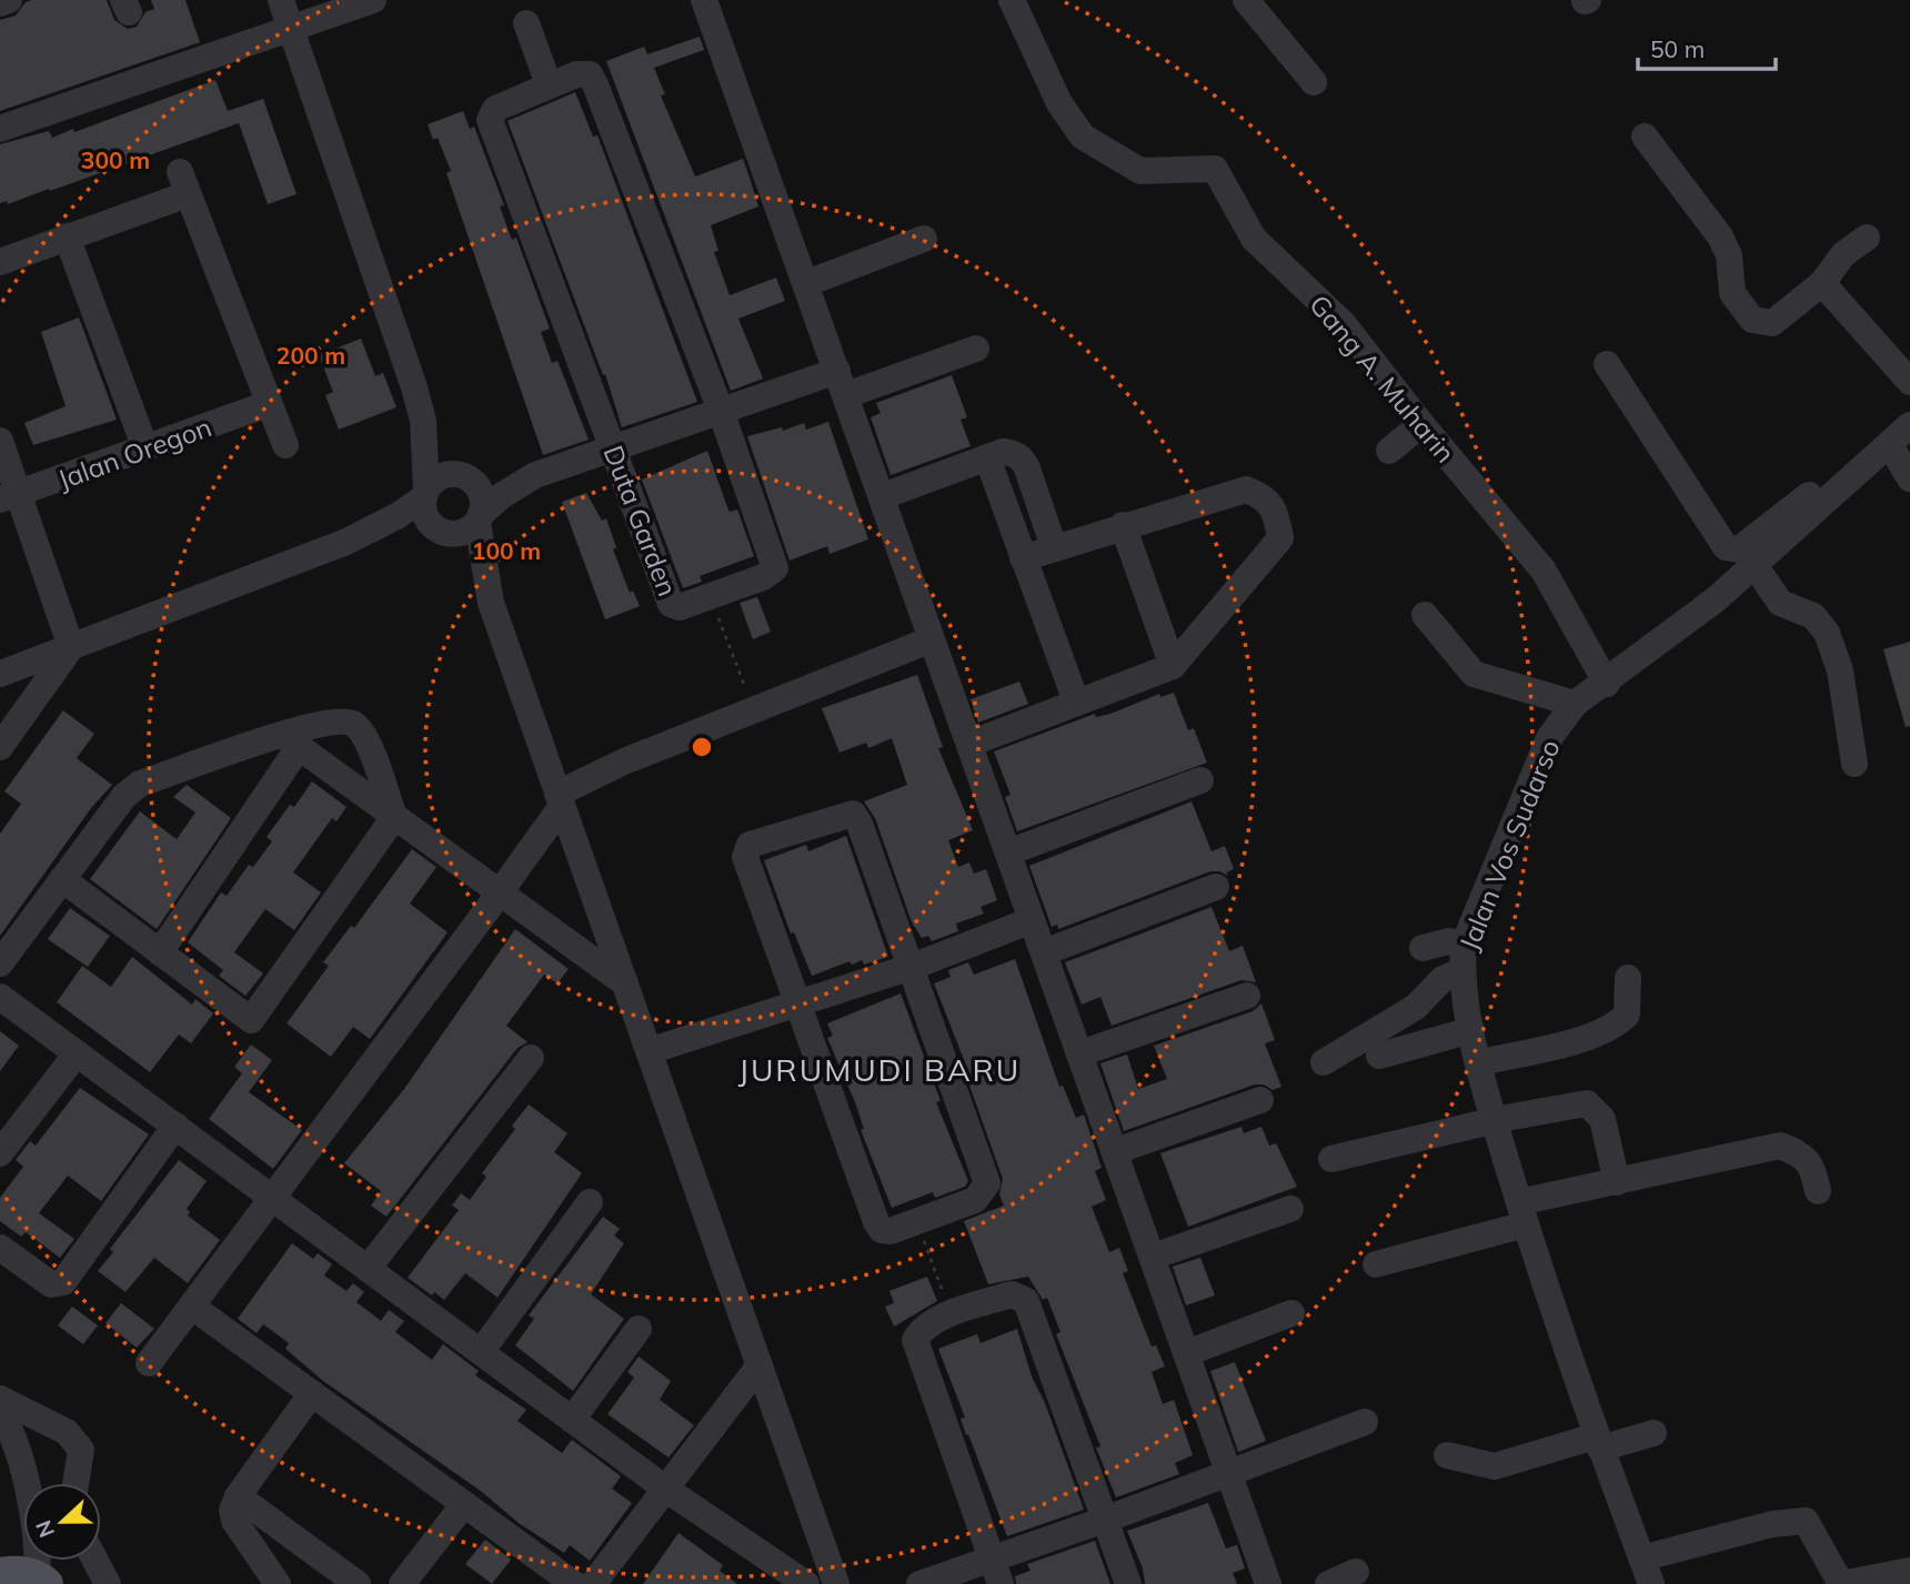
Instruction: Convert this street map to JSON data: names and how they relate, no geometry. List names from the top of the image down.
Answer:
{
  "streets": {
    "street": [
      "Gang A. Muharin",
      "Jalan Oregon",
      "Duta Garden",
      "Jalan Vos Sudarso"
    ]
  },
  "crossings": [
    ["Gang A. Muharin", "Jalan Vos Sudarso"]
  ],
  "districts": ["JURUMUDI BARU"],
  "scale_bar": "50 m",
  "north": "left",
  "rings": ["300 m", "200 m", "100 m"]
}
